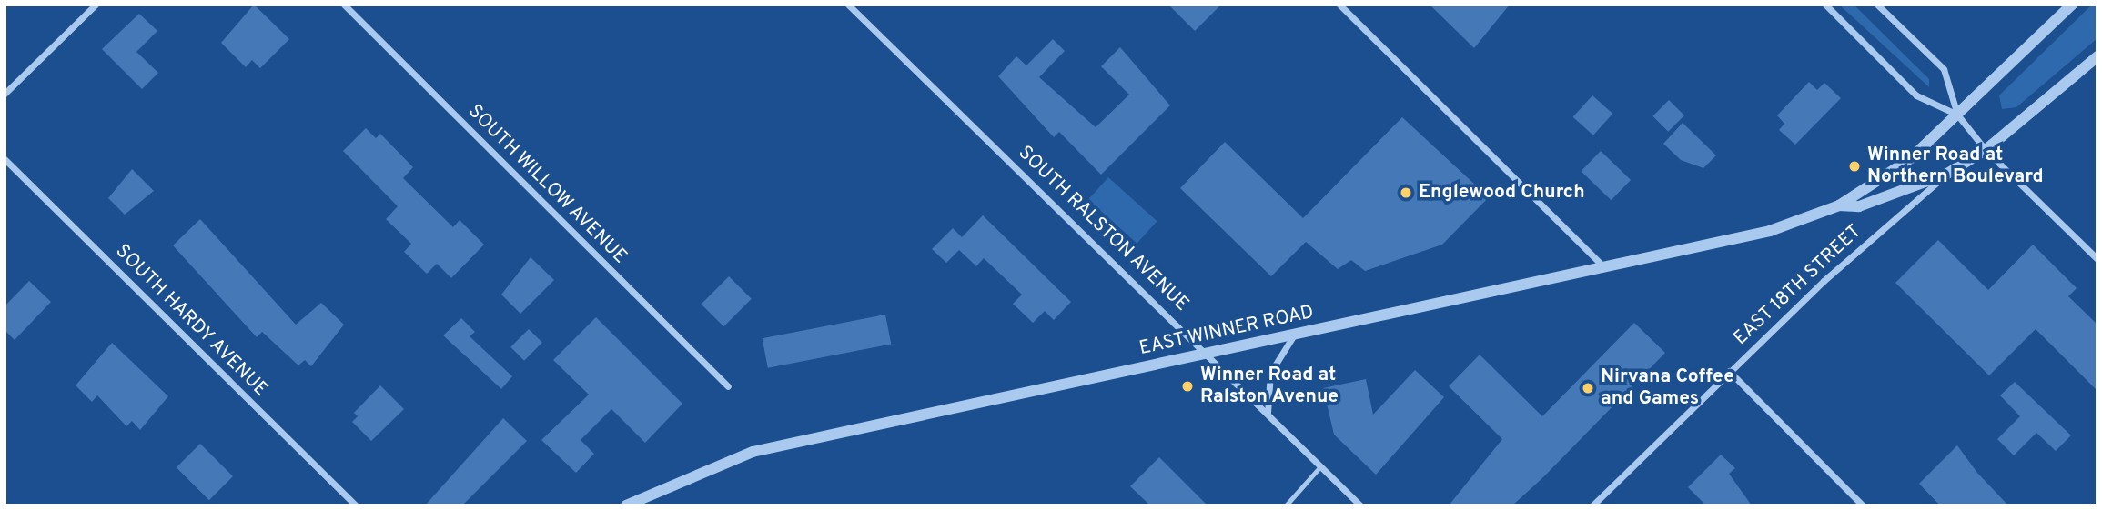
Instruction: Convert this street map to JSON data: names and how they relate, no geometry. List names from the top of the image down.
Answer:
{
  "streets": {
    "street": [
      "SOUTH WILLOW AVENUE",
      "SOUTH RALSTON AVENUE",
      "EAST 18TH STREET",
      "SOUTH HARDY AVENUE",
      "EAST WINNER ROAD"
    ]
  },
  "crossings": [
    ["SOUTH RALSTON AVENUE", "EAST WINNER ROAD"],
    ["EAST 18TH STREET", "EAST WINNER ROAD"]
  ],
  "places": [
    "Winner Road at Northern Boulevard",
    "Englewood Church",
    "Winner Road at Ralston Avenue",
    "Nirvana Coffee and Games"
  ]
}
